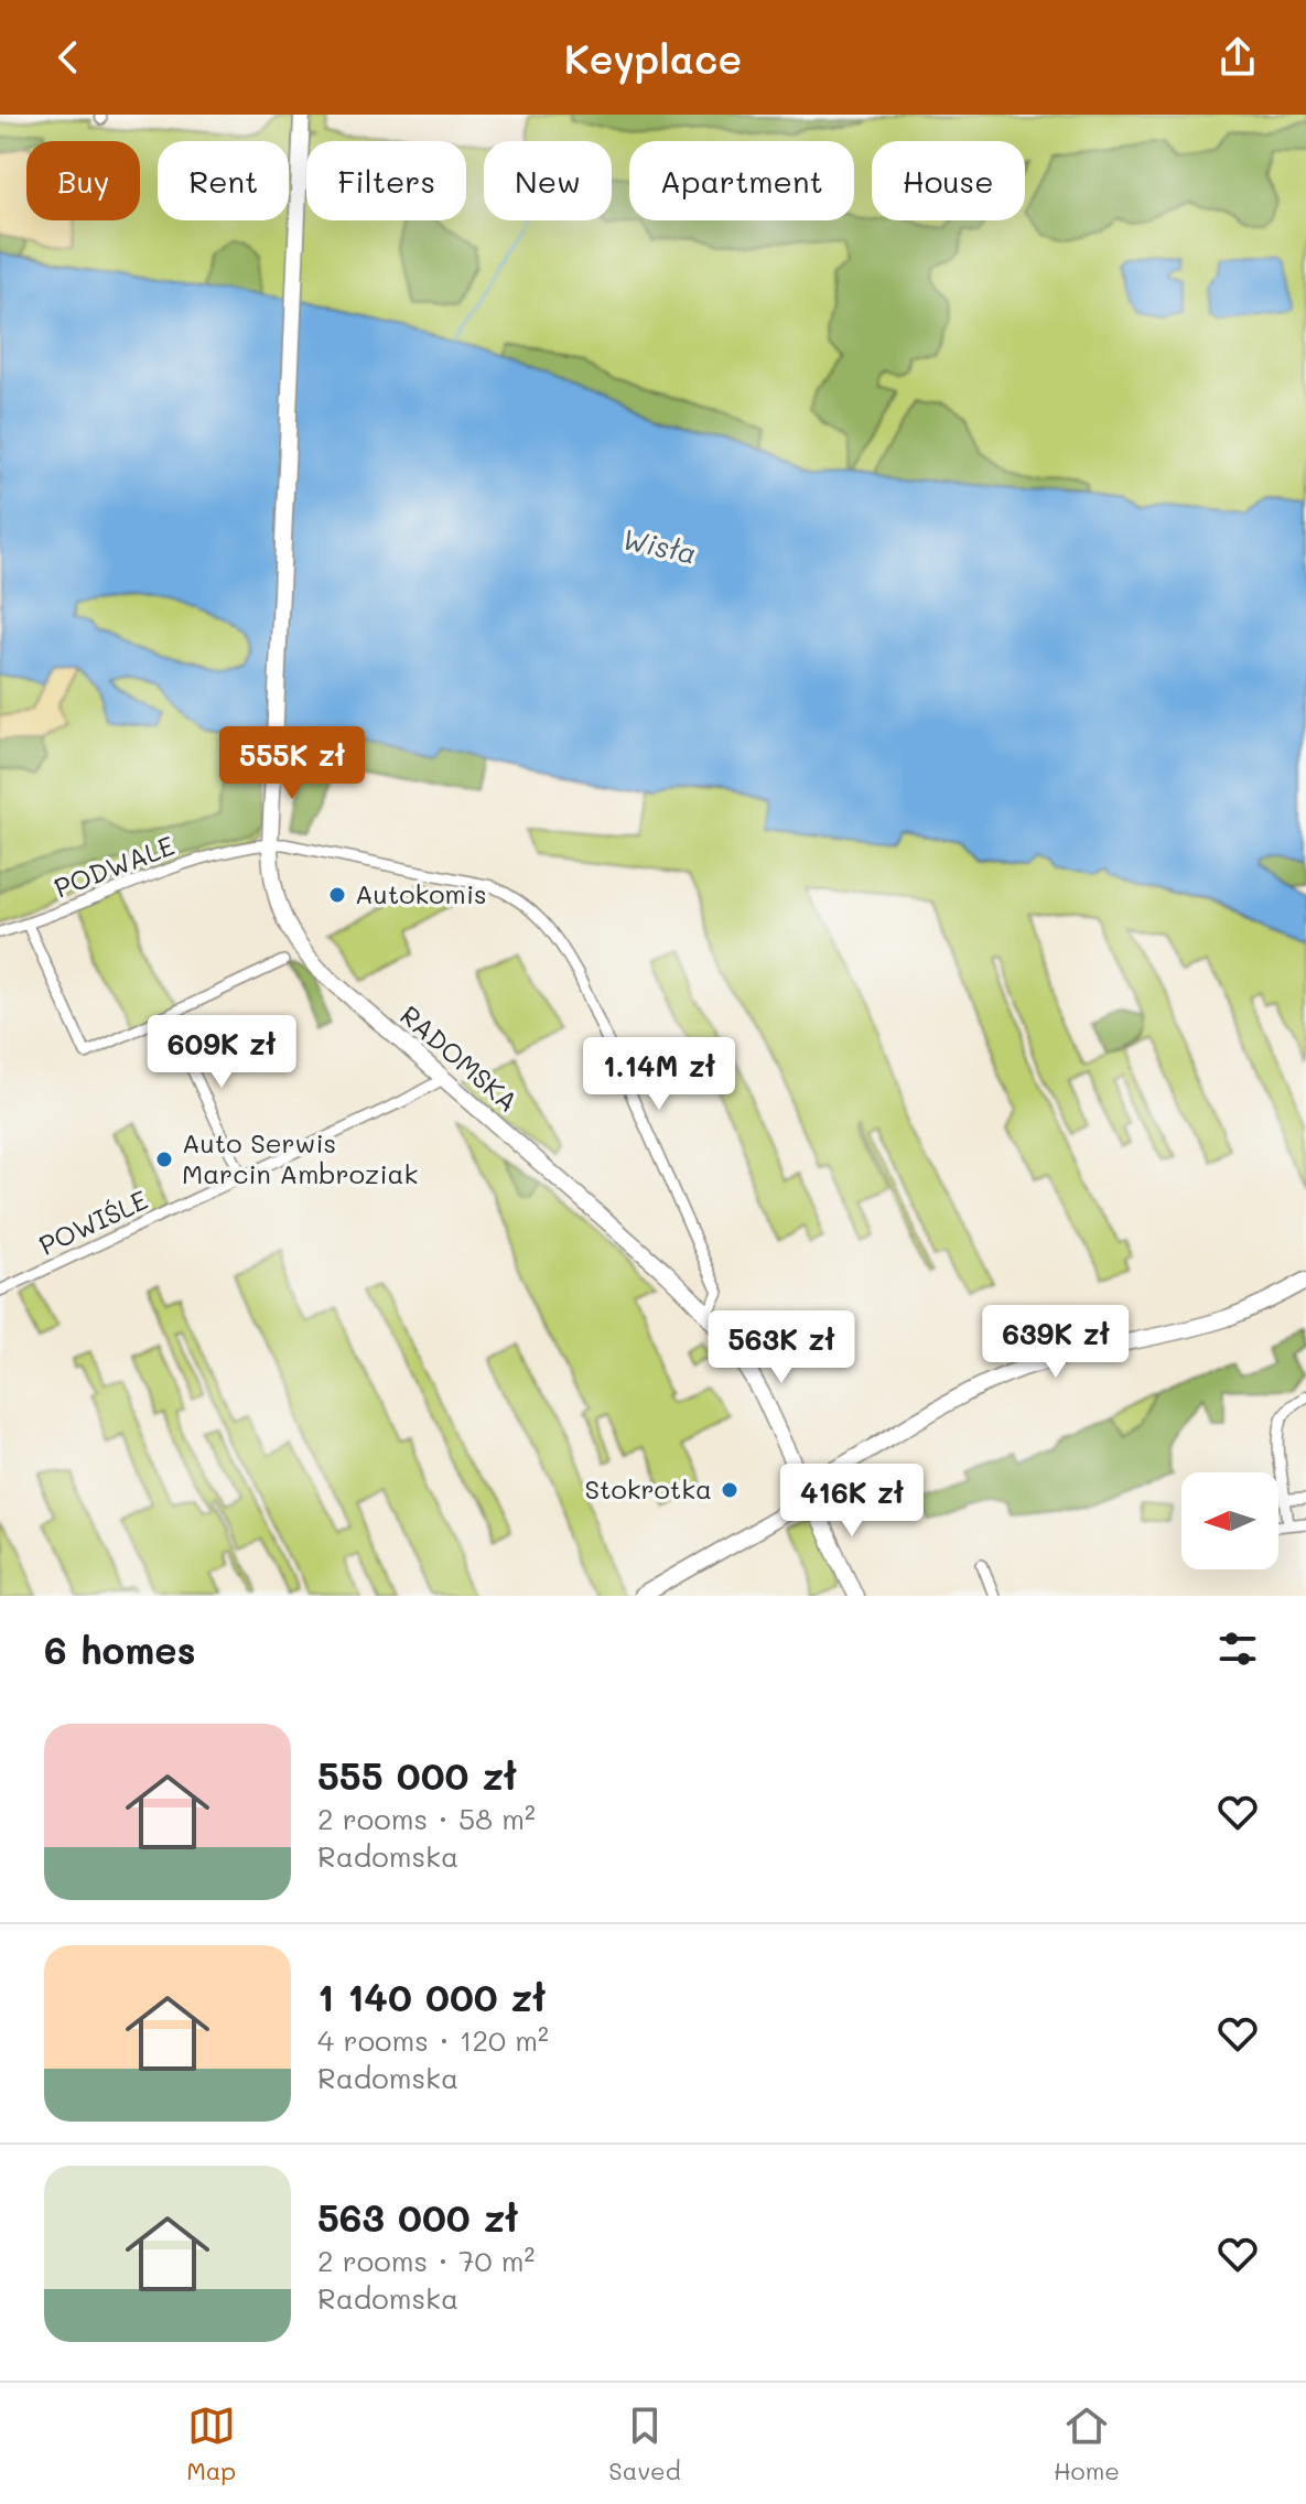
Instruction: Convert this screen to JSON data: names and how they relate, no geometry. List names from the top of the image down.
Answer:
{
  "streets": {
    "main road": ["RADOMSKA"],
    "street": ["PODWALE", "POWIŚLE"]
  },
  "crossings": [
    ["PODWALE", "RADOMSKA"],
    ["RADOMSKA", "POWIŚLE"]
  ],
  "water": ["Wisła"],
  "places": ["Autokomis", "Auto Serwis Marcin Ambroziak", "Stokrotka"],
  "north": "left",
  "page": {
    "header": "Keyplace",
    "chip": [
      "Buy",
      "Rent",
      "Filters",
      "New",
      "Apartment",
      "House"
    ],
    "price": [
      "555K zł",
      "609K zł",
      "1.14M zł",
      "639K zł",
      "563K zł",
      "416K zł"
    ],
    "heading": "6 homes",
    "list": [
      {
        "name": "555 000 zł",
        "note": "2 rooms · 58 m² · Radomska"
      },
      {
        "name": "1 140 000 zł",
        "note": "4 rooms · 120 m² · Radomska"
      },
      {
        "name": "563 000 zł",
        "note": "2 rooms · 70 m² · Radomska"
      }
    ],
    "tabs": ["Map", "Saved", "Home"]
  }
}
